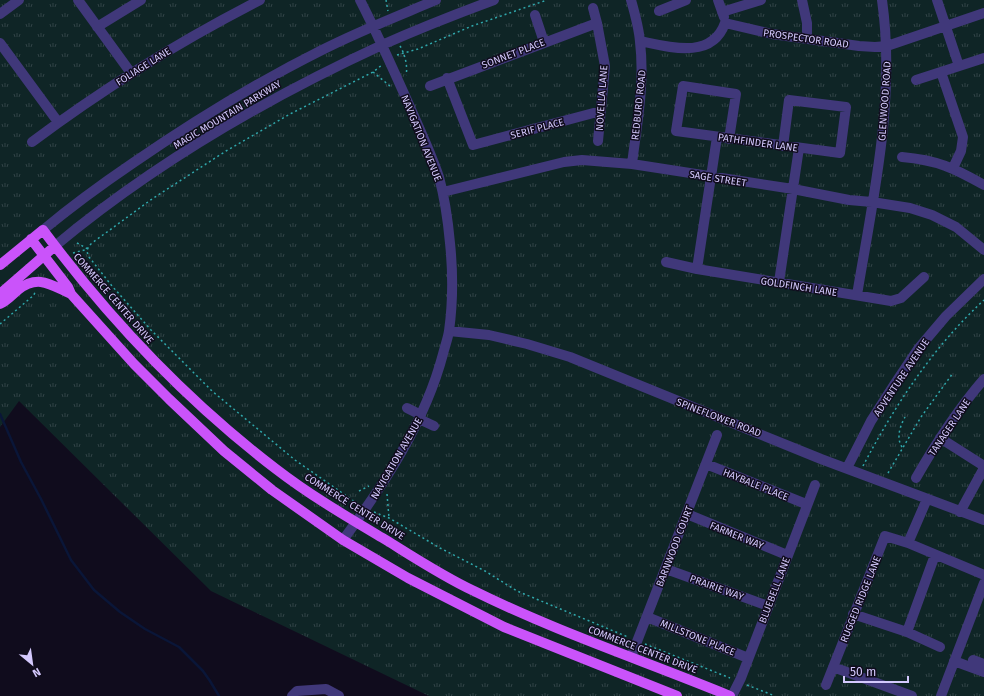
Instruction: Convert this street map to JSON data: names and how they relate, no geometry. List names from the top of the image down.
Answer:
{
  "streets": {
    "main road": ["MAGIC MOUNTAIN PARKWAY", "COMMERCE CENTER DRIVE"],
    "street": [
      "PROSPECTOR ROAD",
      "SONNET PLACE",
      "FOLIAGE LANE",
      "NOVELLA LANE",
      "GLENWOOD ROAD",
      "REDBURD ROAD",
      "SERIF PLACE",
      "NAVIGATION AVENUE",
      "PATHFINDER LANE",
      "SAGE STREET",
      "GOLDFINCH LANE",
      "ADVENTURE AVENUE",
      "SPINEFLOWER ROAD",
      "TANAGER LANE",
      "HAYBALE PLACE",
      "FARMER WAY",
      "BARNWOOD COURT",
      "PRAIRIE WAY",
      "BLUEBELL LANE",
      "RUGGED RIDGE LANE",
      "MILLSTONE PLACE"
    ]
  },
  "crossings": [
    ["PROSPECTOR ROAD", "GLENWOOD ROAD"],
    ["SONNET PLACE", "NOVELLA LANE"],
    ["SONNET PLACE", "SERIF PLACE"],
    ["NOVELLA LANE", "SERIF PLACE"],
    ["GLENWOOD ROAD", "SAGE STREET"],
    ["GLENWOOD ROAD", "GOLDFINCH LANE"],
    ["REDBURD ROAD", "SAGE STREET"],
    ["MAGIC MOUNTAIN PARKWAY", "NAVIGATION AVENUE"],
    ["MAGIC MOUNTAIN PARKWAY", "COMMERCE CENTER DRIVE"],
    ["NAVIGATION AVENUE", "SAGE STREET"],
    ["NAVIGATION AVENUE", "COMMERCE CENTER DRIVE"],
    ["NAVIGATION AVENUE", "SPINEFLOWER ROAD"],
    ["COMMERCE CENTER DRIVE", "BARNWOOD COURT"],
    ["COMMERCE CENTER DRIVE", "BLUEBELL LANE"],
    ["ADVENTURE AVENUE", "SPINEFLOWER ROAD"],
    ["HAYBALE PLACE", "BARNWOOD COURT"],
    ["HAYBALE PLACE", "BLUEBELL LANE"],
    ["FARMER WAY", "BARNWOOD COURT"],
    ["FARMER WAY", "BLUEBELL LANE"],
    ["BARNWOOD COURT", "PRAIRIE WAY"],
    ["BARNWOOD COURT", "MILLSTONE PLACE"],
    ["PRAIRIE WAY", "BLUEBELL LANE"],
    ["BLUEBELL LANE", "MILLSTONE PLACE"]
  ],
  "scale_bar": "50 m",
  "north": "bottom right"
}
